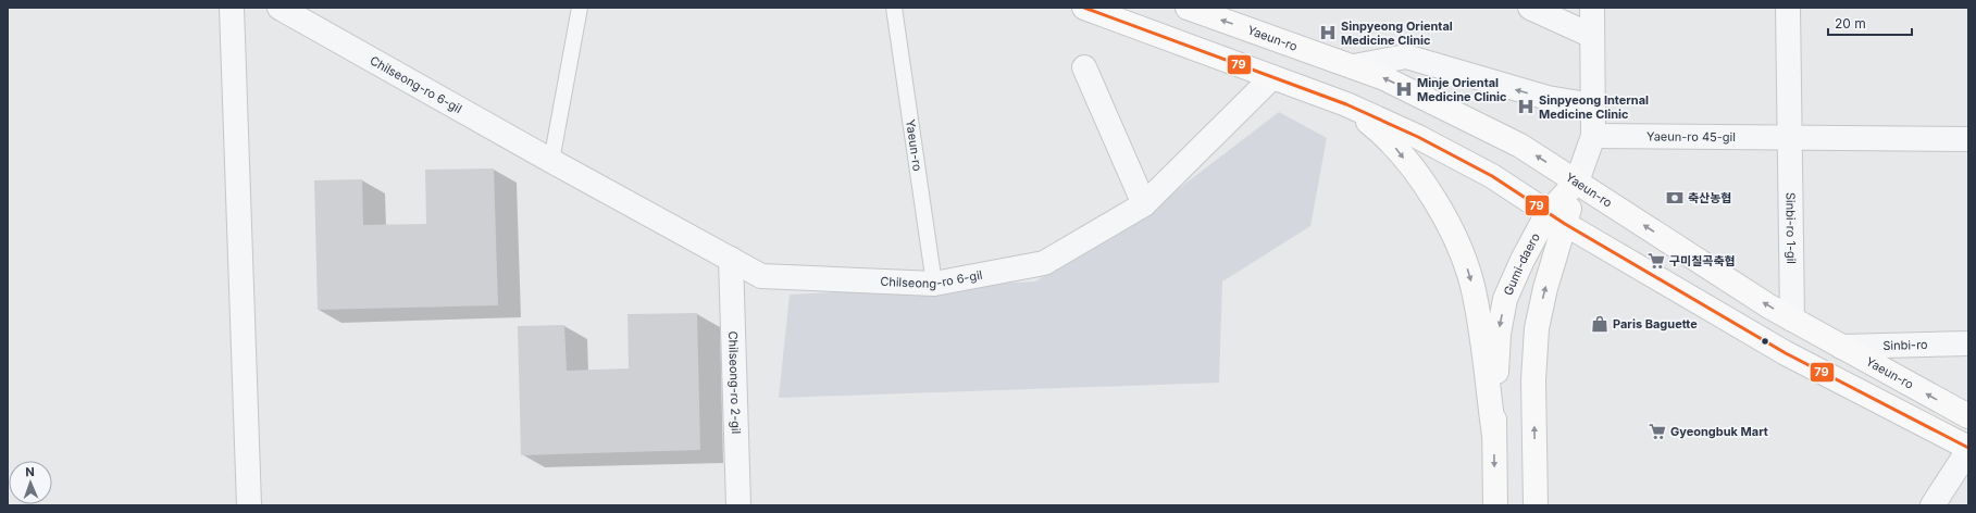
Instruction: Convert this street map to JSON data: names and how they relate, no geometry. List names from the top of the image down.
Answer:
{
  "streets": {
    "street": [
      "Yaeun-ro",
      "Chilseong-ro 6-gil",
      "Yaeun-ro 45-gil",
      "Sinbi-ro 1-gil",
      "Gumi-daero",
      "Sinbi-ro",
      "Chilseong-ro 2-gil"
    ]
  },
  "crossings": [
    ["Yaeun-ro", "Chilseong-ro 6-gil"],
    ["Yaeun-ro", "Sinbi-ro 1-gil"],
    ["Yaeun-ro", "Gumi-daero"],
    ["Yaeun-ro", "Sinbi-ro"],
    ["Chilseong-ro 6-gil", "Chilseong-ro 2-gil"],
    ["Yaeun-ro 45-gil", "Sinbi-ro 1-gil"]
  ],
  "one_way": ["Yaeun-ro"],
  "places": {
    "hospital": ["Sinpyeong Oriental Medicine Clinic", "Minje Oriental Medicine Clinic", "Sinpyeong Internal Medicine Clinic"],
    "bank": ["축산농협"],
    "supermarket": ["구미칠곡축협", "Gyeongbuk Mart"],
    "shop": ["Paris Baguette"]
  },
  "lines": ["transit line 79"],
  "scale_bar": "20 m",
  "north": "top"
}
